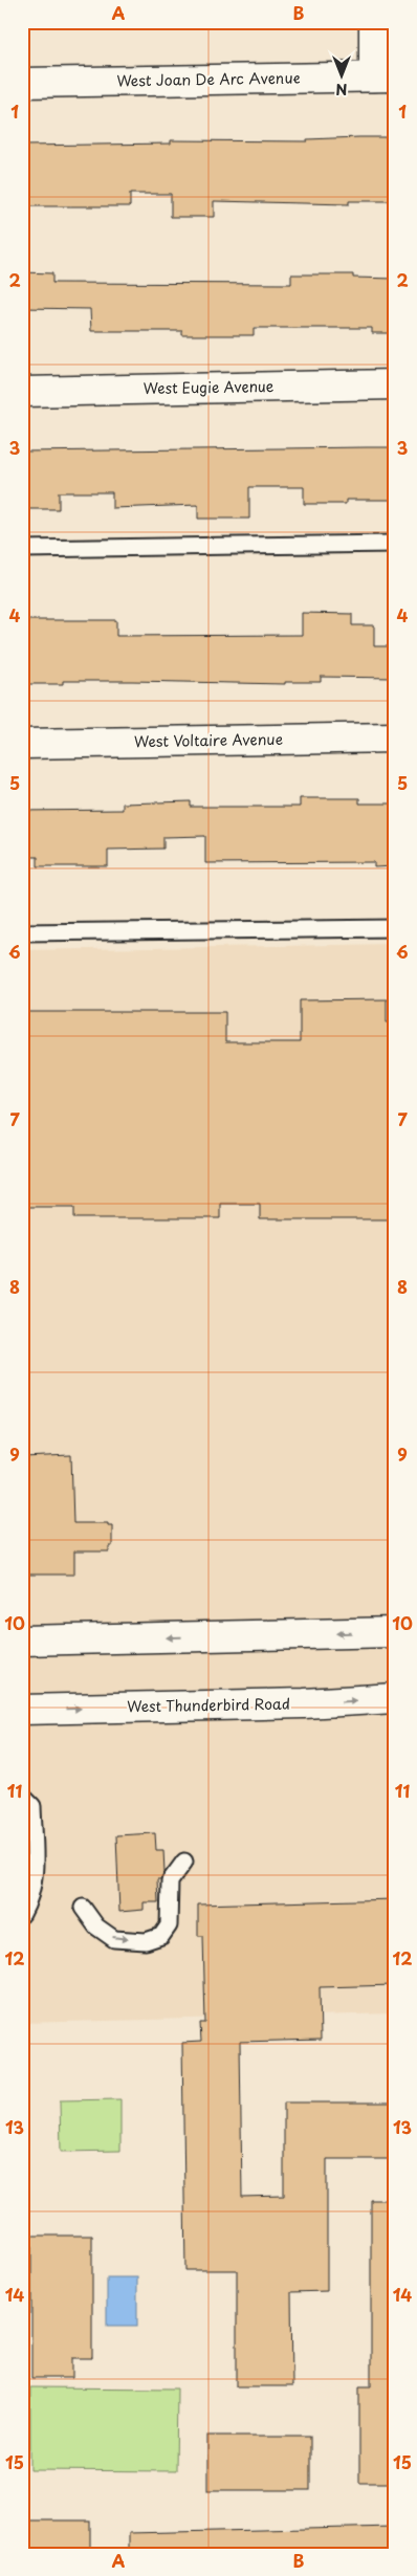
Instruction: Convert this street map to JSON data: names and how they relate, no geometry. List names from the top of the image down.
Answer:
{
  "streets": {
    "street": [
      "West Joan De Arc Avenue",
      "West Eugie Avenue",
      "West Voltaire Avenue",
      "West Thunderbird Road"
    ]
  },
  "north": "bottom",
  "grid": {
    "columns": ["A", "B"],
    "rows": [
      "1",
      "2",
      "3",
      "4",
      "5",
      "6",
      "7",
      "8",
      "9",
      "10",
      "11",
      "12",
      "13",
      "14",
      "15"
    ]
  }
}
